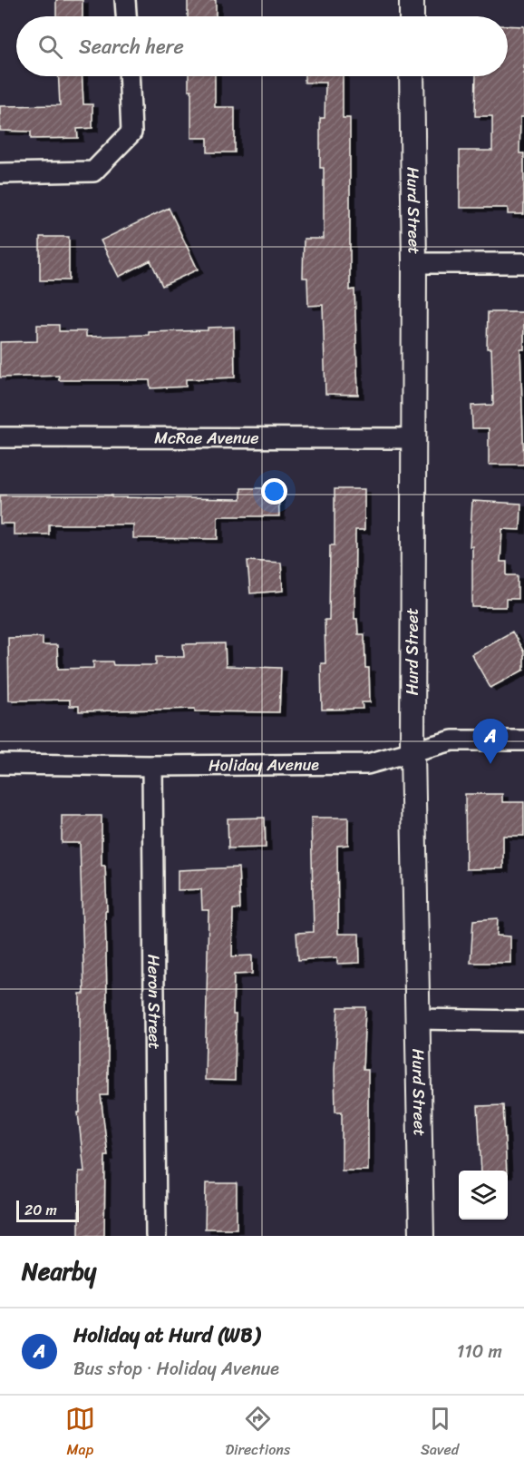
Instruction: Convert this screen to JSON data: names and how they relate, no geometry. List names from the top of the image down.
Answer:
{
  "streets": {
    "street": [
      "Hurd Street",
      "McRae Avenue",
      "Holiday Avenue",
      "Heron Street"
    ]
  },
  "crossings": [
    ["Hurd Street", "McRae Avenue"],
    ["Hurd Street", "Holiday Avenue"],
    ["Holiday Avenue", "Heron Street"]
  ],
  "scale_bar": "20 m",
  "page": {
    "search": "Search here",
    "pins": "A",
    "scale": "20 m",
    "heading": "Nearby",
    "list": [
      {
        "mark": "A",
        "name": "Holiday at Hurd (WB)",
        "note": "Bus stop · Holiday Avenue",
        "value": "110 m"
      }
    ],
    "nav": ["Map", "Directions", "Saved"]
  }
}
